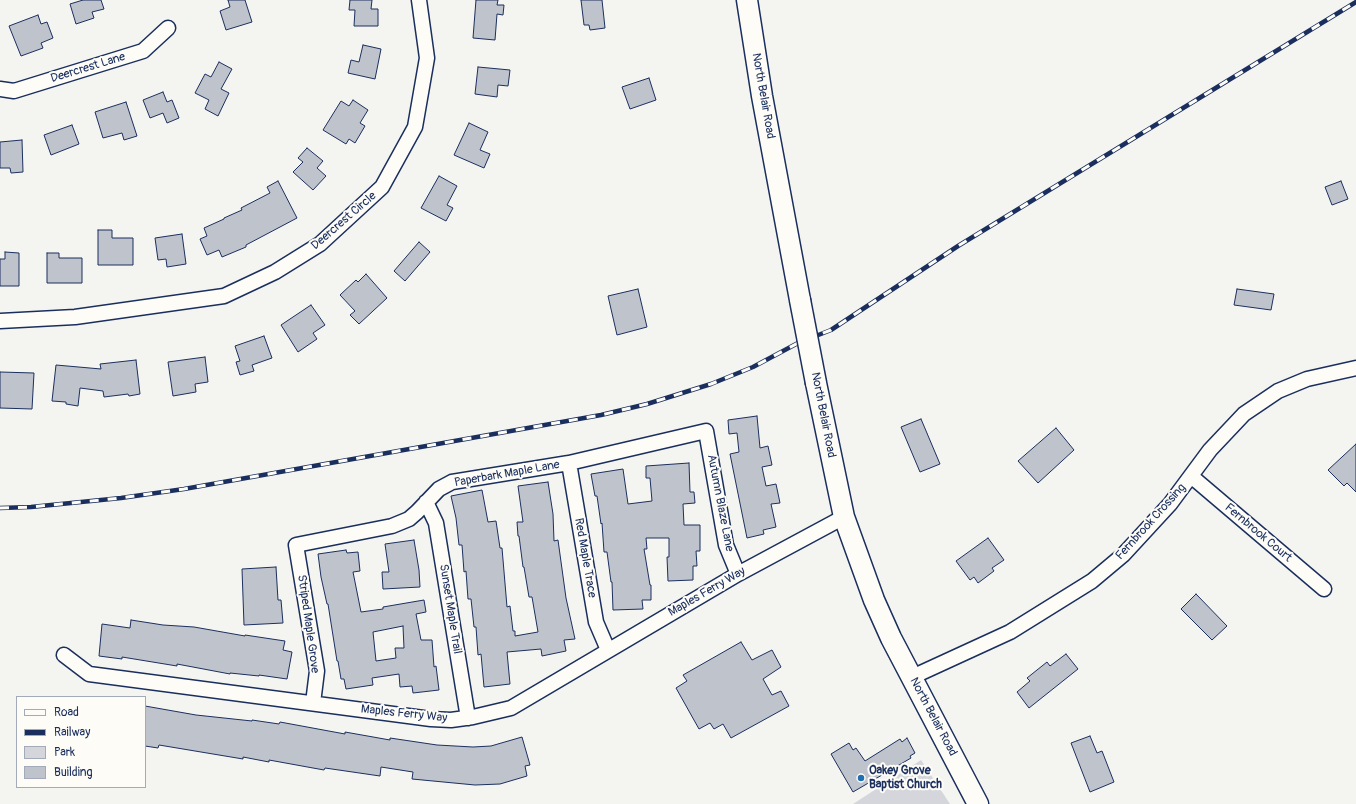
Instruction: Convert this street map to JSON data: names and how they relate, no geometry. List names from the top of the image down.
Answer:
{
  "streets": {
    "street": [
      "Deercrest Lane",
      "North Belair Road",
      "Deercrest Circle",
      "Paperbark Maple Lane",
      "Autumn Blaze Lane",
      "Fernbrook Crossing",
      "Fernbrook Court",
      "Red Maple Trace",
      "Maples Ferry Way",
      "Sunset Maple Trail",
      "Striped Maple Grove"
    ]
  },
  "crossings": [
    ["North Belair Road", "Fernbrook Crossing"],
    ["North Belair Road", "Maples Ferry Way"],
    ["Paperbark Maple Lane", "Autumn Blaze Lane"],
    ["Paperbark Maple Lane", "Red Maple Trace"],
    ["Paperbark Maple Lane", "Sunset Maple Trail"],
    ["Paperbark Maple Lane", "Striped Maple Grove"],
    ["Autumn Blaze Lane", "Maples Ferry Way"],
    ["Fernbrook Crossing", "Fernbrook Court"],
    ["Red Maple Trace", "Maples Ferry Way"],
    ["Maples Ferry Way", "Sunset Maple Trail"],
    ["Maples Ferry Way", "Striped Maple Grove"]
  ],
  "places": ["Oakey Grove Baptist Church"],
  "legend": [
    "Road",
    "Railway",
    "Park",
    "Building"
  ]
}
